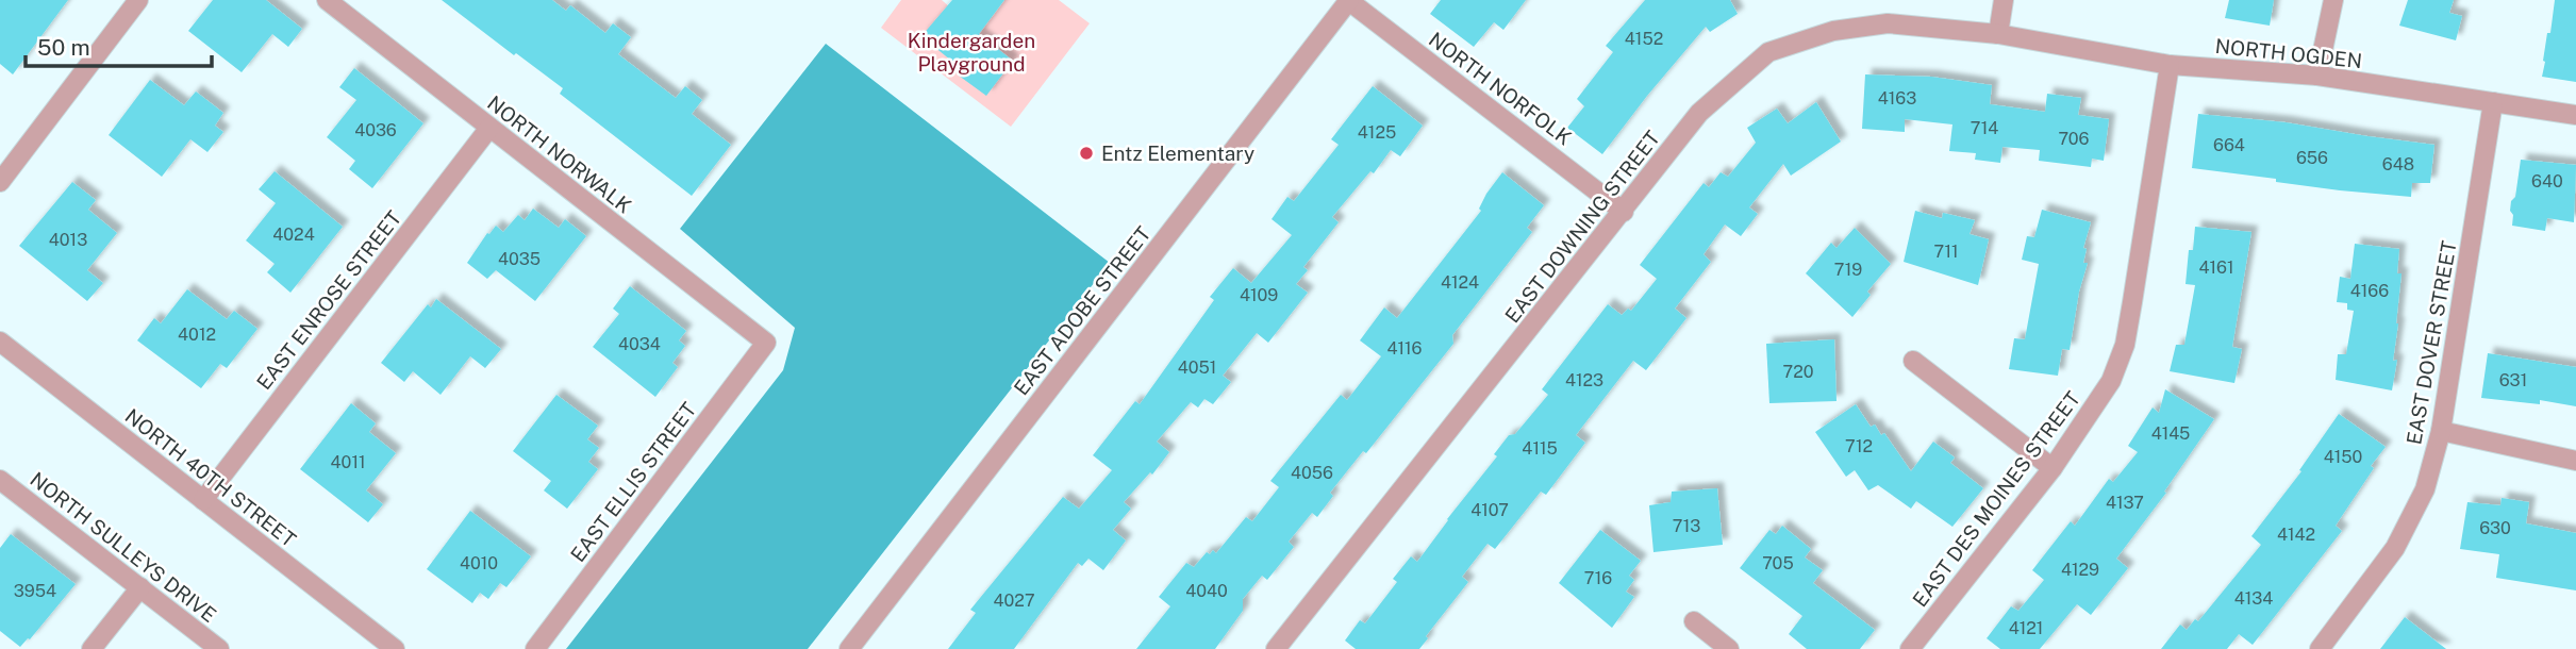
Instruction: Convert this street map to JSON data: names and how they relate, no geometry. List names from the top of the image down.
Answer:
{
  "streets": {
    "street": [
      "NORTH OGDEN",
      "NORTH NORFOLK",
      "NORTH NORWALK",
      "EAST DOWNING STREET",
      "EAST ENROSE STREET",
      "EAST ADOBE STREET",
      "EAST DOVER STREET",
      "NORTH 40TH STREET",
      "EAST ELLIS STREET",
      "EAST DES MOINES STREET",
      "NORTH SULLEYS DRIVE"
    ]
  },
  "crossings": [
    ["NORTH OGDEN", "EAST DOWNING STREET"],
    ["NORTH OGDEN", "EAST DOVER STREET"],
    ["NORTH OGDEN", "EAST DES MOINES STREET"],
    ["NORTH NORFOLK", "EAST DOWNING STREET"],
    ["NORTH NORFOLK", "EAST ADOBE STREET"],
    ["NORTH NORWALK", "EAST ENROSE STREET"],
    ["NORTH NORWALK", "EAST ELLIS STREET"],
    ["EAST ENROSE STREET", "NORTH 40TH STREET"]
  ],
  "parks": ["Kindergarden Playground"],
  "places": ["Entz Elementary"],
  "house_numbers": [
    "4152",
    "4163",
    "714",
    "4036",
    "4125",
    "706",
    "664",
    "656",
    "648",
    "640",
    "4024",
    "4013",
    "711",
    "4035",
    "4161",
    "719",
    "4124",
    "4166",
    "4109",
    "4012",
    "4034",
    "4116",
    "4051",
    "720",
    "4123",
    "631",
    "4145",
    "712",
    "4115",
    "4150",
    "4011",
    "4056",
    "4137",
    "4107",
    "713",
    "630",
    "4142",
    "4010",
    "705",
    "4129",
    "716",
    "3954",
    "4040",
    "4134",
    "4027",
    "4121"
  ],
  "scale_bar": "50 m"
}
